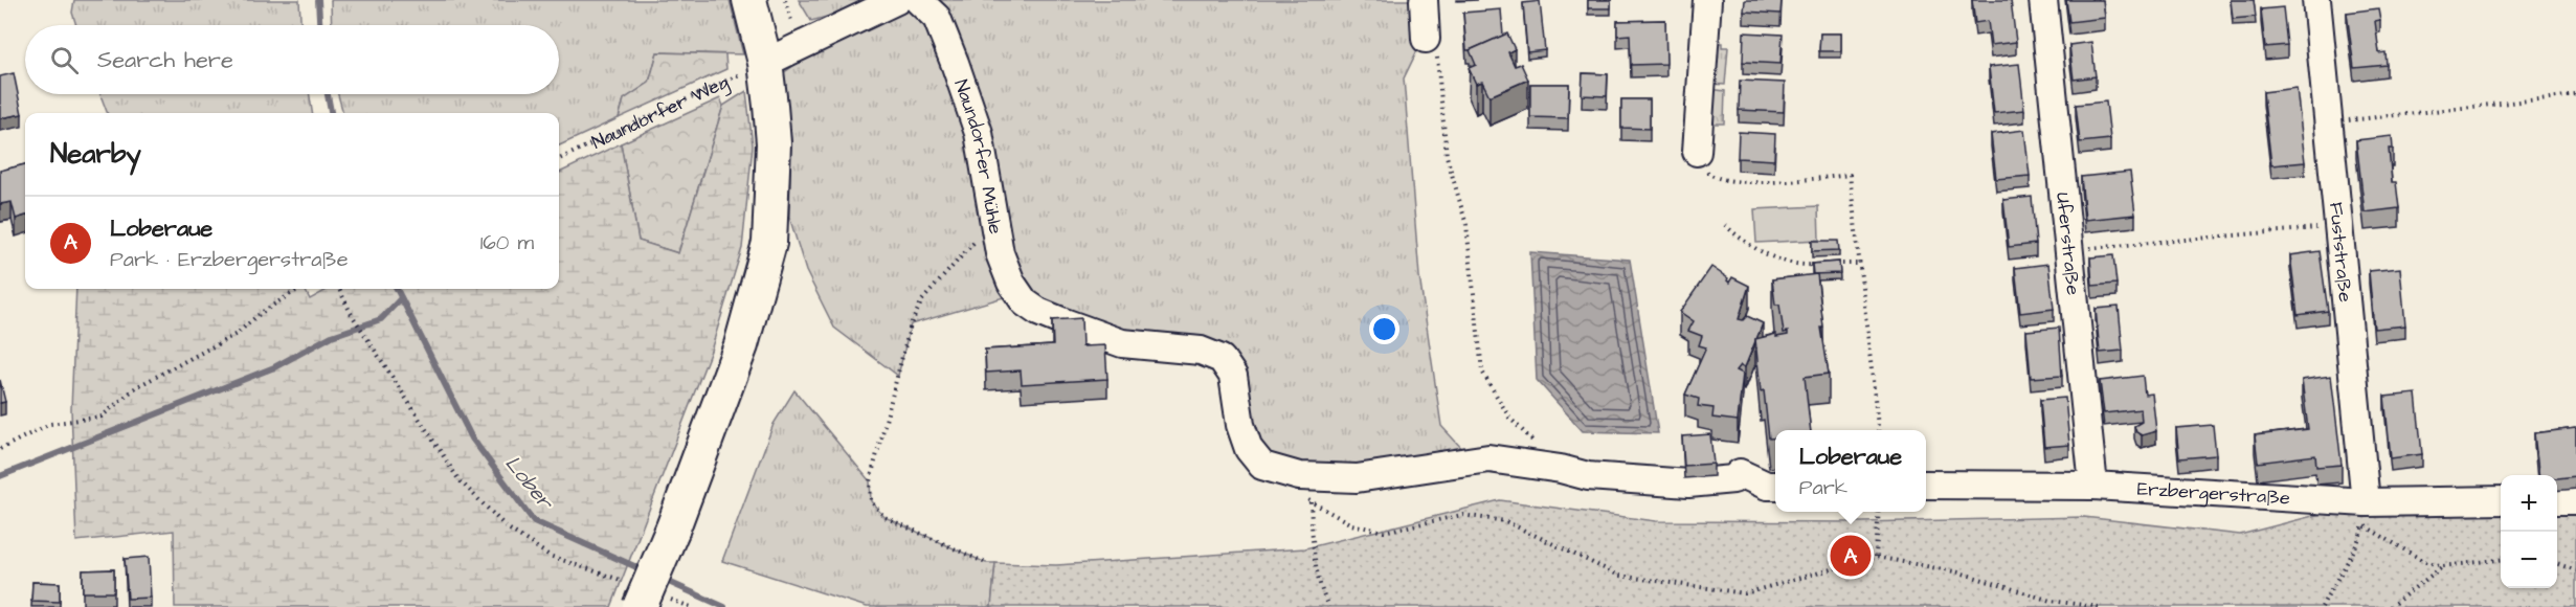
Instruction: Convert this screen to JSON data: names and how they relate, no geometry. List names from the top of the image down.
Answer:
{
  "streets": {
    "street": [
      "Naundorfer Mühle",
      "Uferstraße",
      "Fuststraße",
      "Erzbergerstraße"
    ],
    "path": ["Naundorfer Weg"]
  },
  "crossings": [
    ["Uferstraße", "Erzbergerstraße"],
    ["Fuststraße", "Erzbergerstraße"]
  ],
  "water": ["Lober"],
  "page": {
    "search": "Search here",
    "heading": "Nearby",
    "list": [
      {
        "mark": "A",
        "name": "Loberaue",
        "note": "Park · Erzbergerstraße",
        "value": "160 m"
      }
    ],
    "popup": ["Loberaue", "Park"],
    "map_buttons": ["+", "−"],
    "pins": "A"
  }
}
